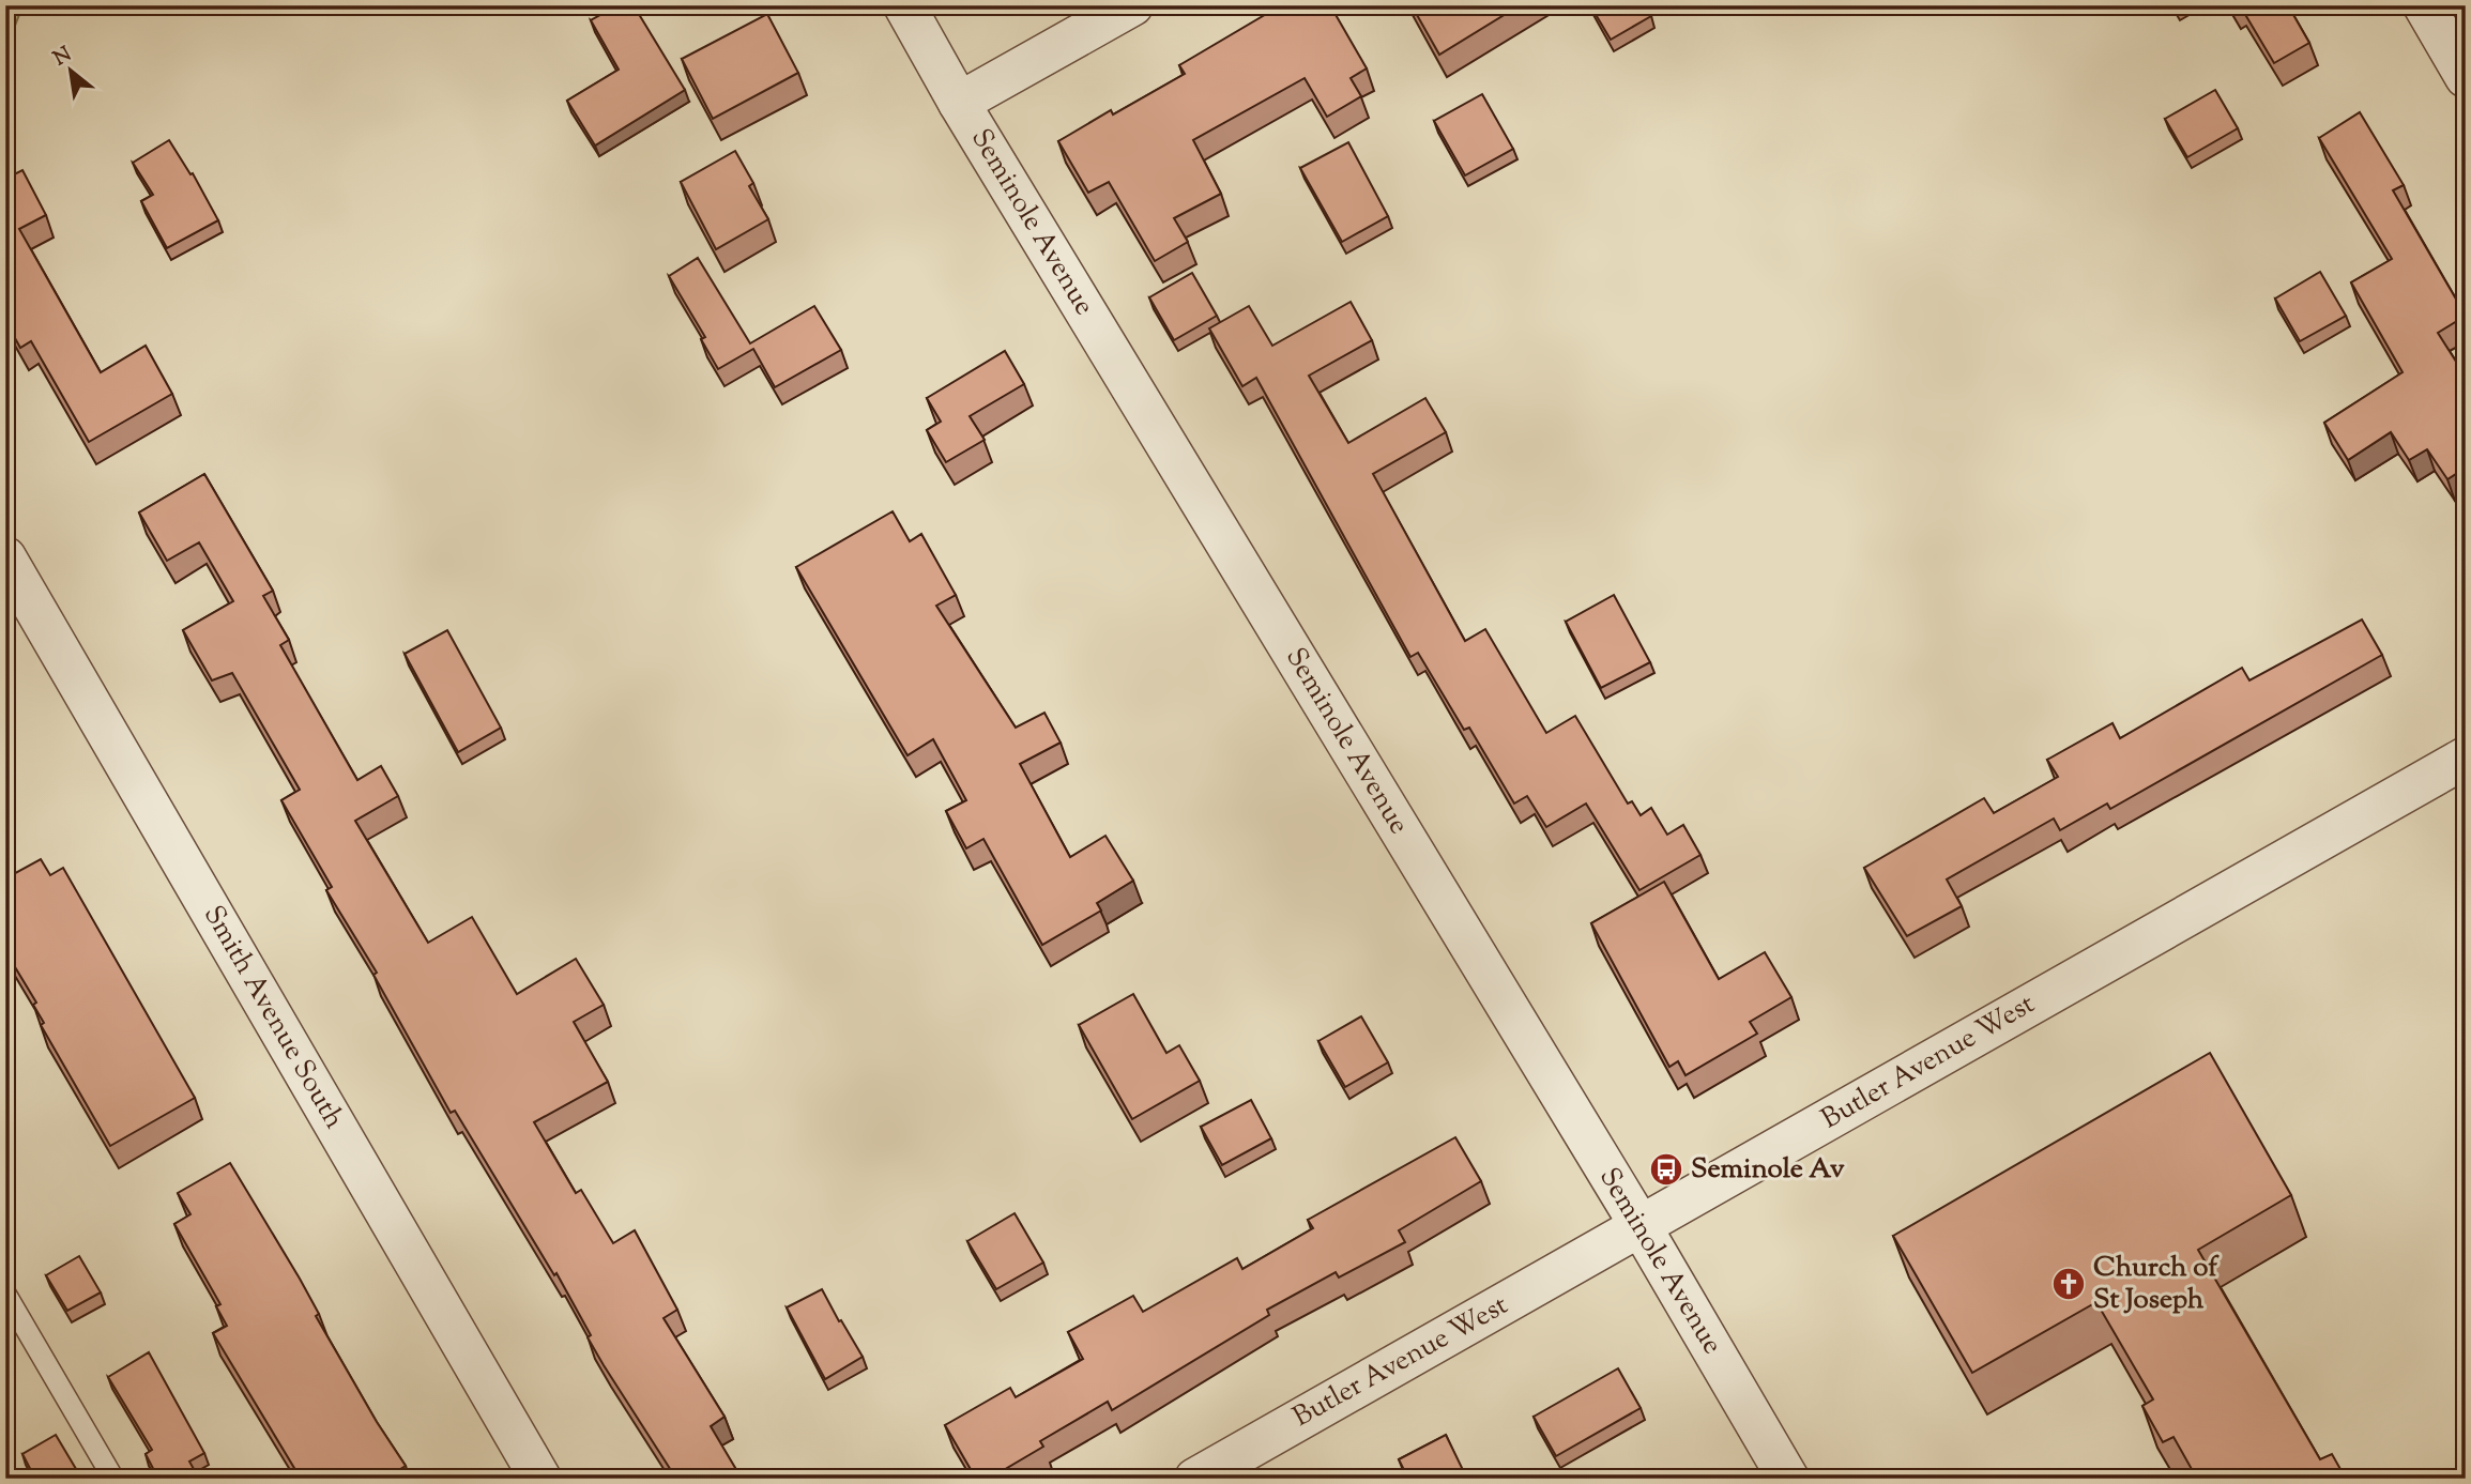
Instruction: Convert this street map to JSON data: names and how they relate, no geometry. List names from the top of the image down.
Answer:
{
  "streets": {
    "street": ["Seminole Avenue", "Smith Avenue South", "Butler Avenue West"]
  },
  "crossings": [
    ["Seminole Avenue", "Butler Avenue West"]
  ],
  "places": {
    "bus stop": ["Seminole Av"],
    "church": ["Church of St Joseph"]
  },
  "north": "top left"
}
